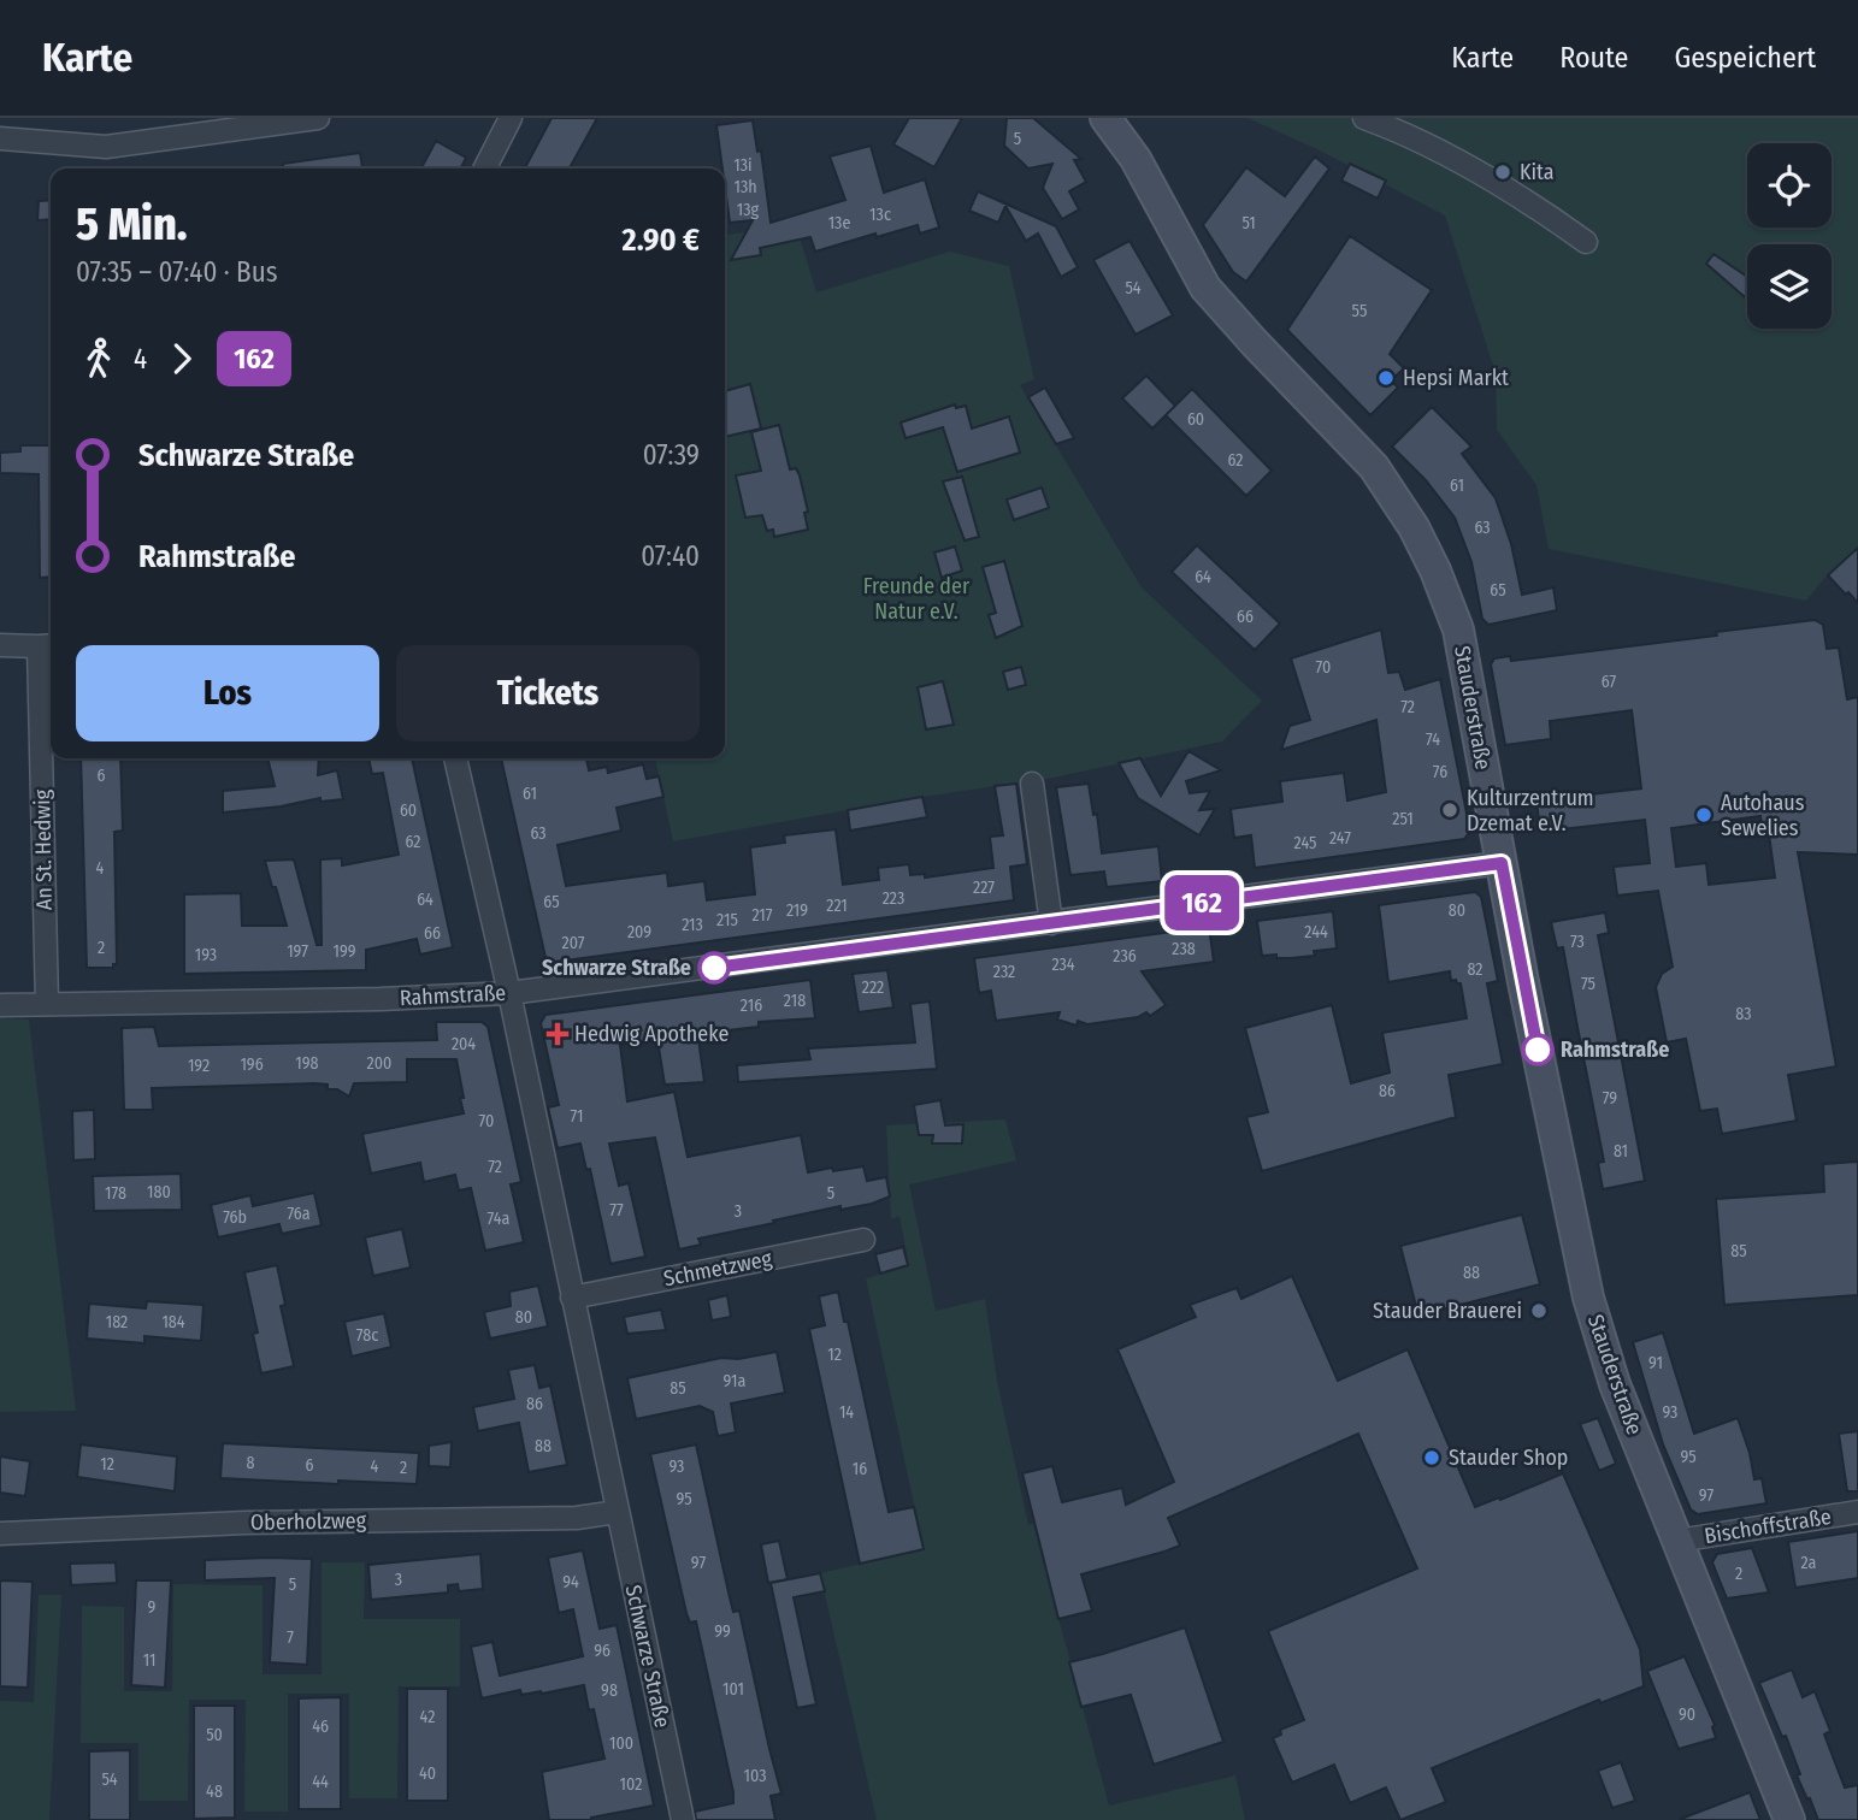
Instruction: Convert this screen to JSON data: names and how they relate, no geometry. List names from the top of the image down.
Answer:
{
  "streets": {
    "main road": ["Stauderstraße"],
    "street": [
      "An St. Hedwig",
      "Rahmstraße",
      "Schmetzweg",
      "Oberholzweg",
      "Bischoffstraße",
      "Schwarze Straße"
    ]
  },
  "crossings": [
    ["Stauderstraße", "Rahmstraße"],
    ["Stauderstraße", "Bischoffstraße"],
    ["An St. Hedwig", "Rahmstraße"],
    ["Rahmstraße", "Schwarze Straße"],
    ["Schmetzweg", "Schwarze Straße"],
    ["Oberholzweg", "Schwarze Straße"]
  ],
  "parks": ["Freunde der Natur e.V."],
  "places": {
    "other": [
      "Kita",
      "Hepsi Markt",
      "Kulturzentrum Dzemat e.V.",
      "Autohaus Sewelies",
      "Schwarze Straße",
      "Rahmstraße",
      "Stauder Brauerei",
      "Stauder Shop"
    ],
    "health": ["Hedwig Apotheke"]
  },
  "lines": ["bus line 162"],
  "house_numbers": [
    "5",
    "13i",
    "13h",
    "13g",
    "13c",
    "13e",
    "51",
    "54",
    "55",
    "60",
    "62",
    "61",
    "63",
    "64",
    "65",
    "66",
    "70",
    "67",
    "72",
    "74",
    "76",
    "6",
    "61",
    "60",
    "251",
    "63",
    "247",
    "62",
    "245",
    "4",
    "227",
    "223",
    "64",
    "65",
    "221",
    "219",
    "80",
    "217",
    "215",
    "213",
    "209",
    "244",
    "66",
    "73",
    "207",
    "2",
    "238",
    "197",
    "199",
    "193",
    "236",
    "234",
    "82",
    "232",
    "75",
    "222",
    "218",
    "216",
    "83",
    "204",
    "198",
    "200",
    "196",
    "192",
    "86",
    "79",
    "71",
    "70",
    "81",
    "72",
    "180",
    "178",
    "5",
    "77",
    "3",
    "76a",
    "76b",
    "74a",
    "85",
    "88",
    "80",
    "182",
    "184",
    "78c",
    "12",
    "91",
    "91a",
    "85",
    "86",
    "14",
    "93",
    "88",
    "95",
    "8",
    "12",
    "6",
    "4",
    "93",
    "2",
    "16",
    "97",
    "95",
    "97",
    "2a",
    "2",
    "3",
    "94",
    "5",
    "9",
    "99",
    "7",
    "96",
    "11",
    "101",
    "98",
    "90",
    "42",
    "46",
    "50",
    "100",
    "40",
    "103",
    "54",
    "44",
    "102",
    "48"
  ],
  "page": {
    "header": "Karte",
    "nav": ["Karte", "Route", "Gespeichert"],
    "on_map": "162",
    "heading": ["5 Min.", "07:35 – 07:40 · Bus", "2.90 €"],
    "legs": ["4", "162"],
    "list": [
      {
        "name": "Schwarze Straße",
        "value": "07:39"
      },
      {
        "name": "Rahmstraße",
        "value": "07:40"
      }
    ],
    "buttons": ["Los", "Tickets"]
  }
}
